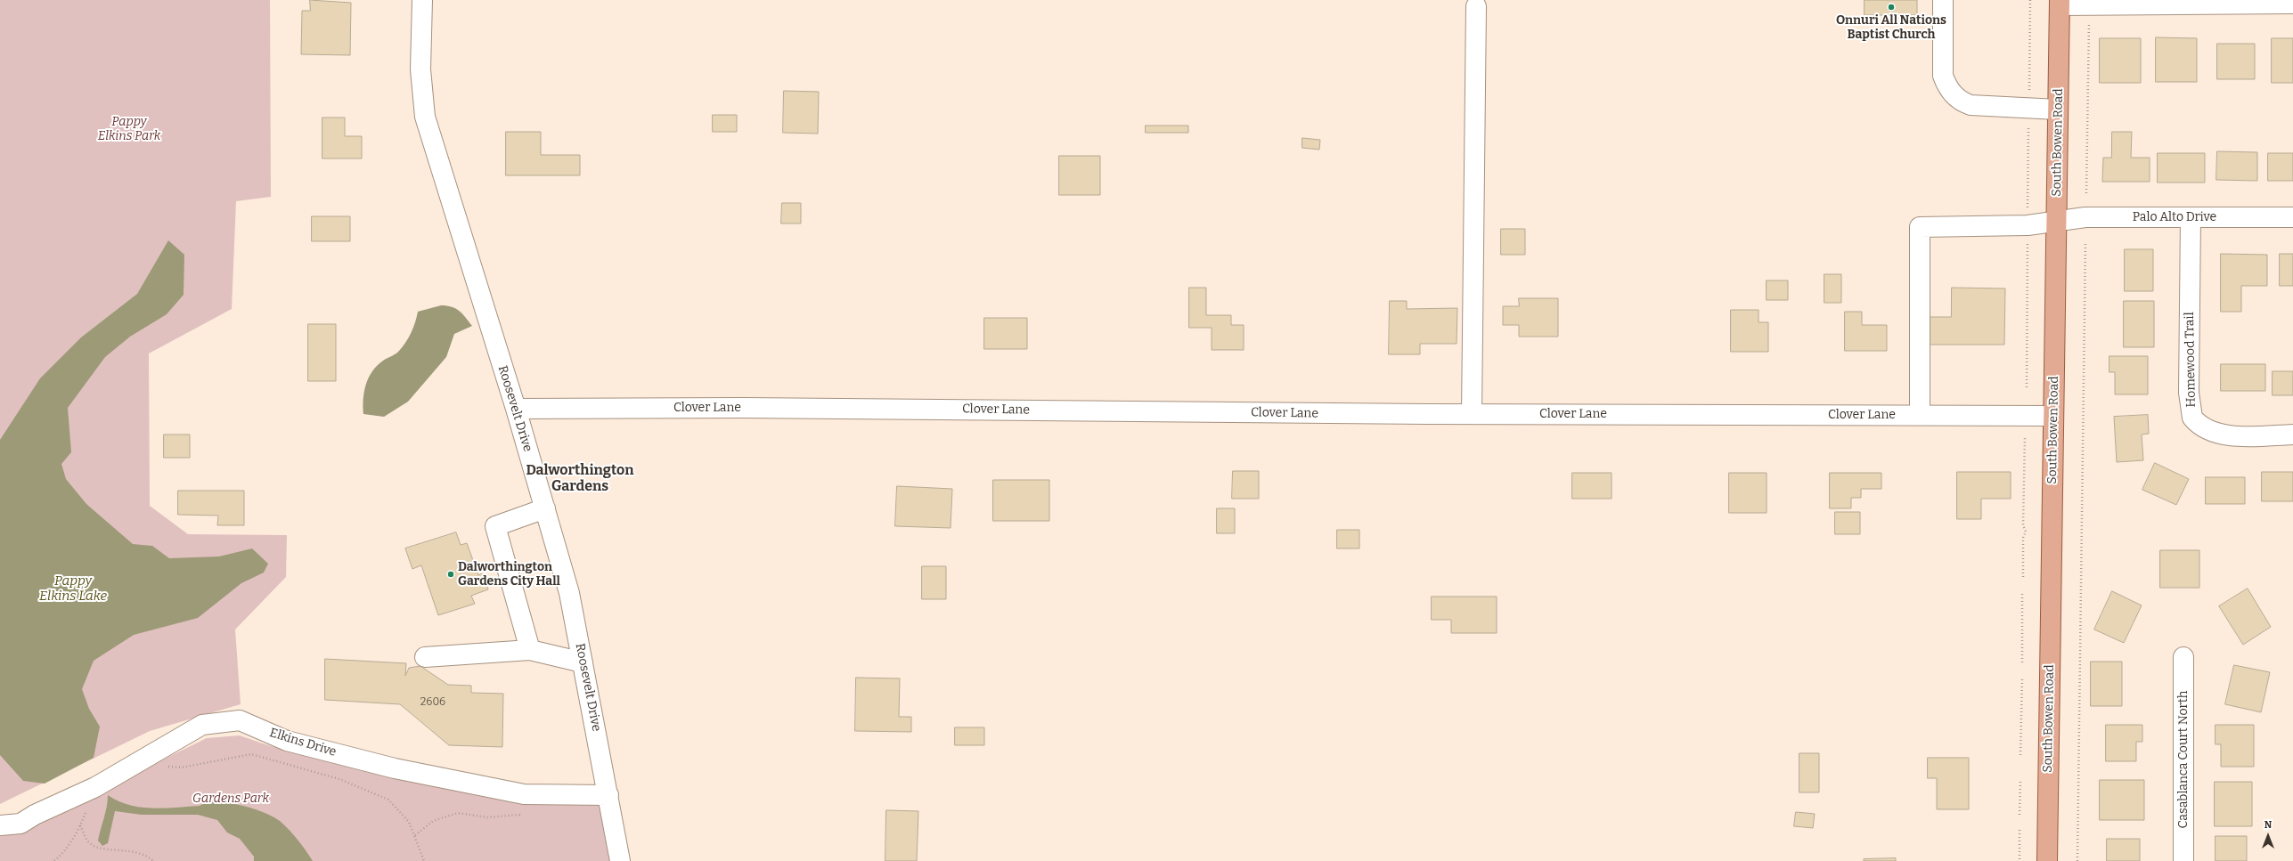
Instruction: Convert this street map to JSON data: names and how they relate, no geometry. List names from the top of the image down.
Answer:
{
  "streets": {
    "main road": ["South Bowen Road"],
    "street": [
      "Palo Alto Drive",
      "Homewood Trail",
      "Clover Lane",
      "Roosevelt Drive",
      "Elkins Drive",
      "Casablanca Court North"
    ]
  },
  "crossings": [
    ["South Bowen Road", "Palo Alto Drive"],
    ["South Bowen Road", "Clover Lane"],
    ["Palo Alto Drive", "Homewood Trail"],
    ["Palo Alto Drive", "Clover Lane"],
    ["Clover Lane", "Roosevelt Drive"],
    ["Roosevelt Drive", "Elkins Drive"]
  ],
  "districts": ["Dalworthington Gardens"],
  "water": ["Pappy Elkins Lake"],
  "parks": ["Pappy Elkins Park", "Gardens Park"],
  "places": ["Onnuri All Nations Baptist Church", "Dalworthington Gardens City Hall"],
  "house_numbers": ["2606"],
  "north": "top"
}
